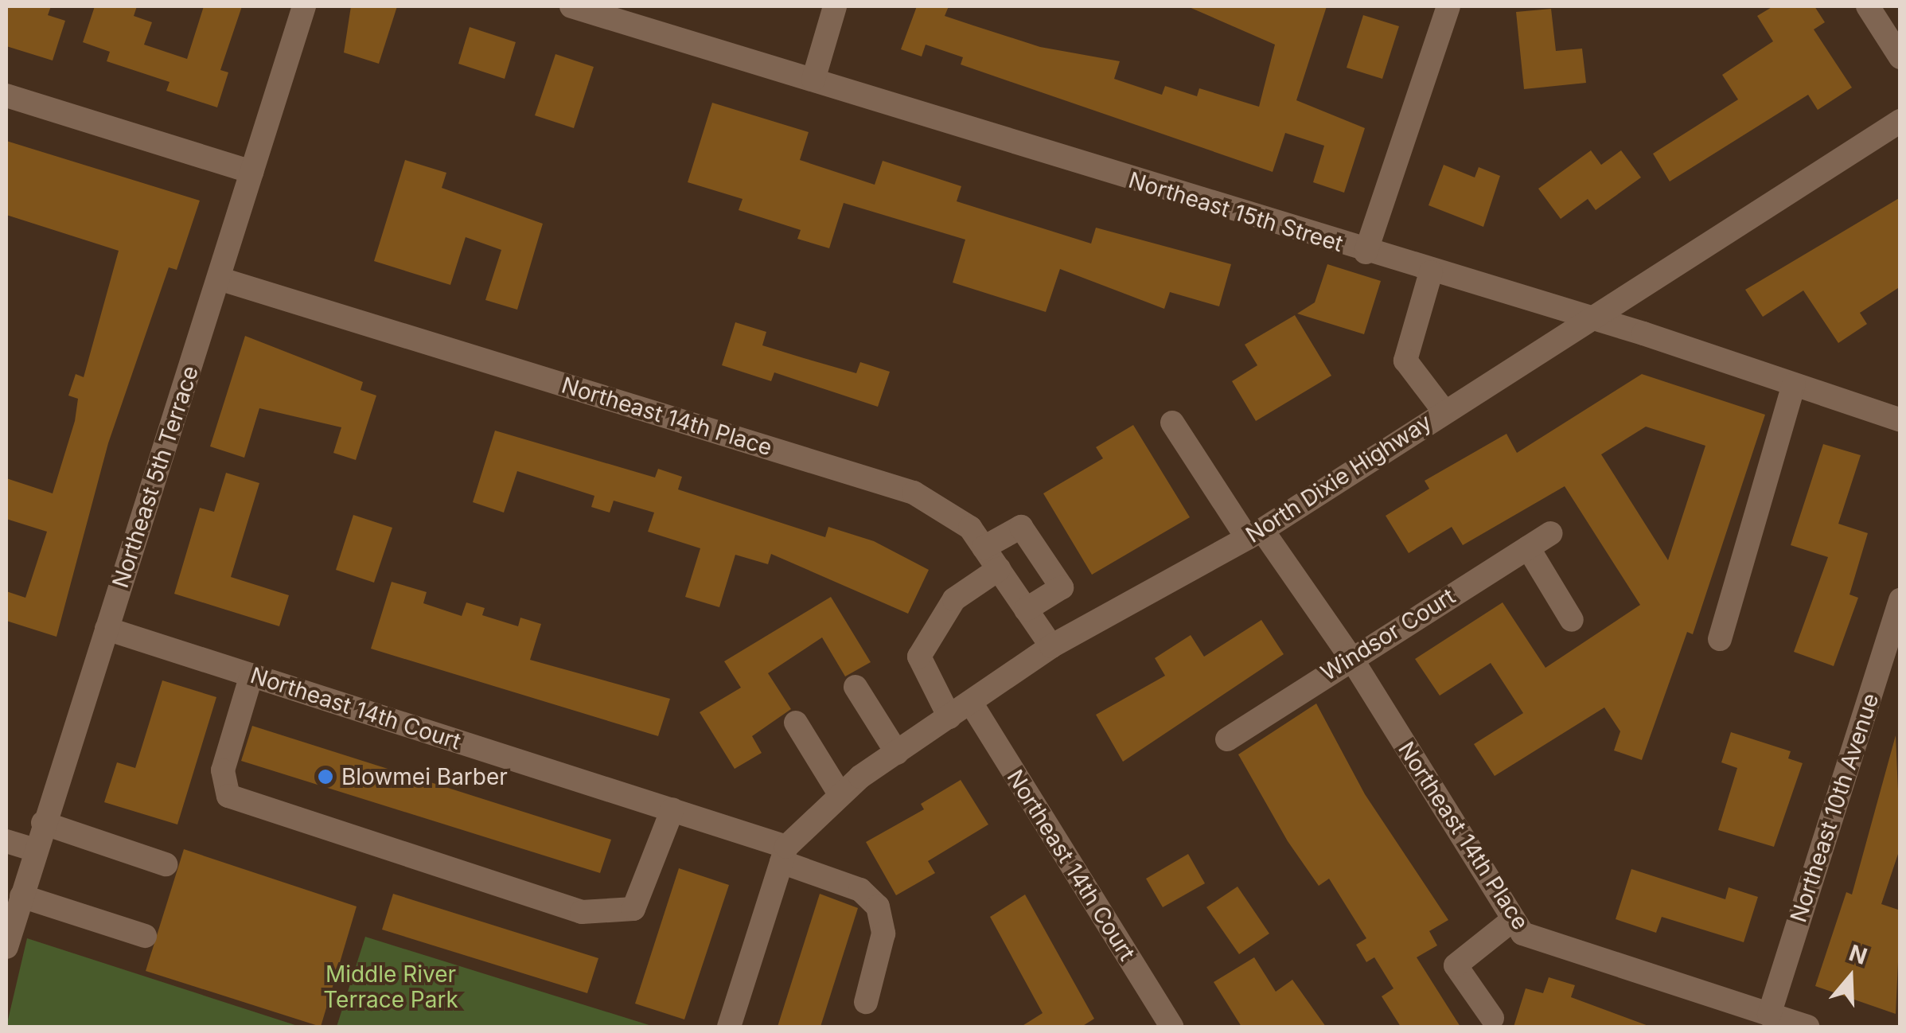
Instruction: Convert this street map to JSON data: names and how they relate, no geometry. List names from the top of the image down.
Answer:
{
  "streets": {
    "street": [
      "Northeast 15th Street",
      "Northeast 14th Place",
      "Northeast 5th Terrace",
      "North Dixie Highway",
      "Windsor Court",
      "Northeast 14th Court",
      "Northeast 10th Avenue"
    ]
  },
  "crossings": [
    ["Northeast 15th Street", "North Dixie Highway"],
    ["Northeast 14th Place", "Northeast 5th Terrace"],
    ["Northeast 14th Place", "North Dixie Highway"],
    ["Northeast 14th Place", "Windsor Court"],
    ["Northeast 14th Place", "Northeast 10th Avenue"],
    ["Northeast 5th Terrace", "Northeast 14th Court"],
    ["North Dixie Highway", "Northeast 14th Court"]
  ],
  "parks": ["Middle River Terrace Park"],
  "places": ["Blowmei Barber"],
  "north": "top"
}
